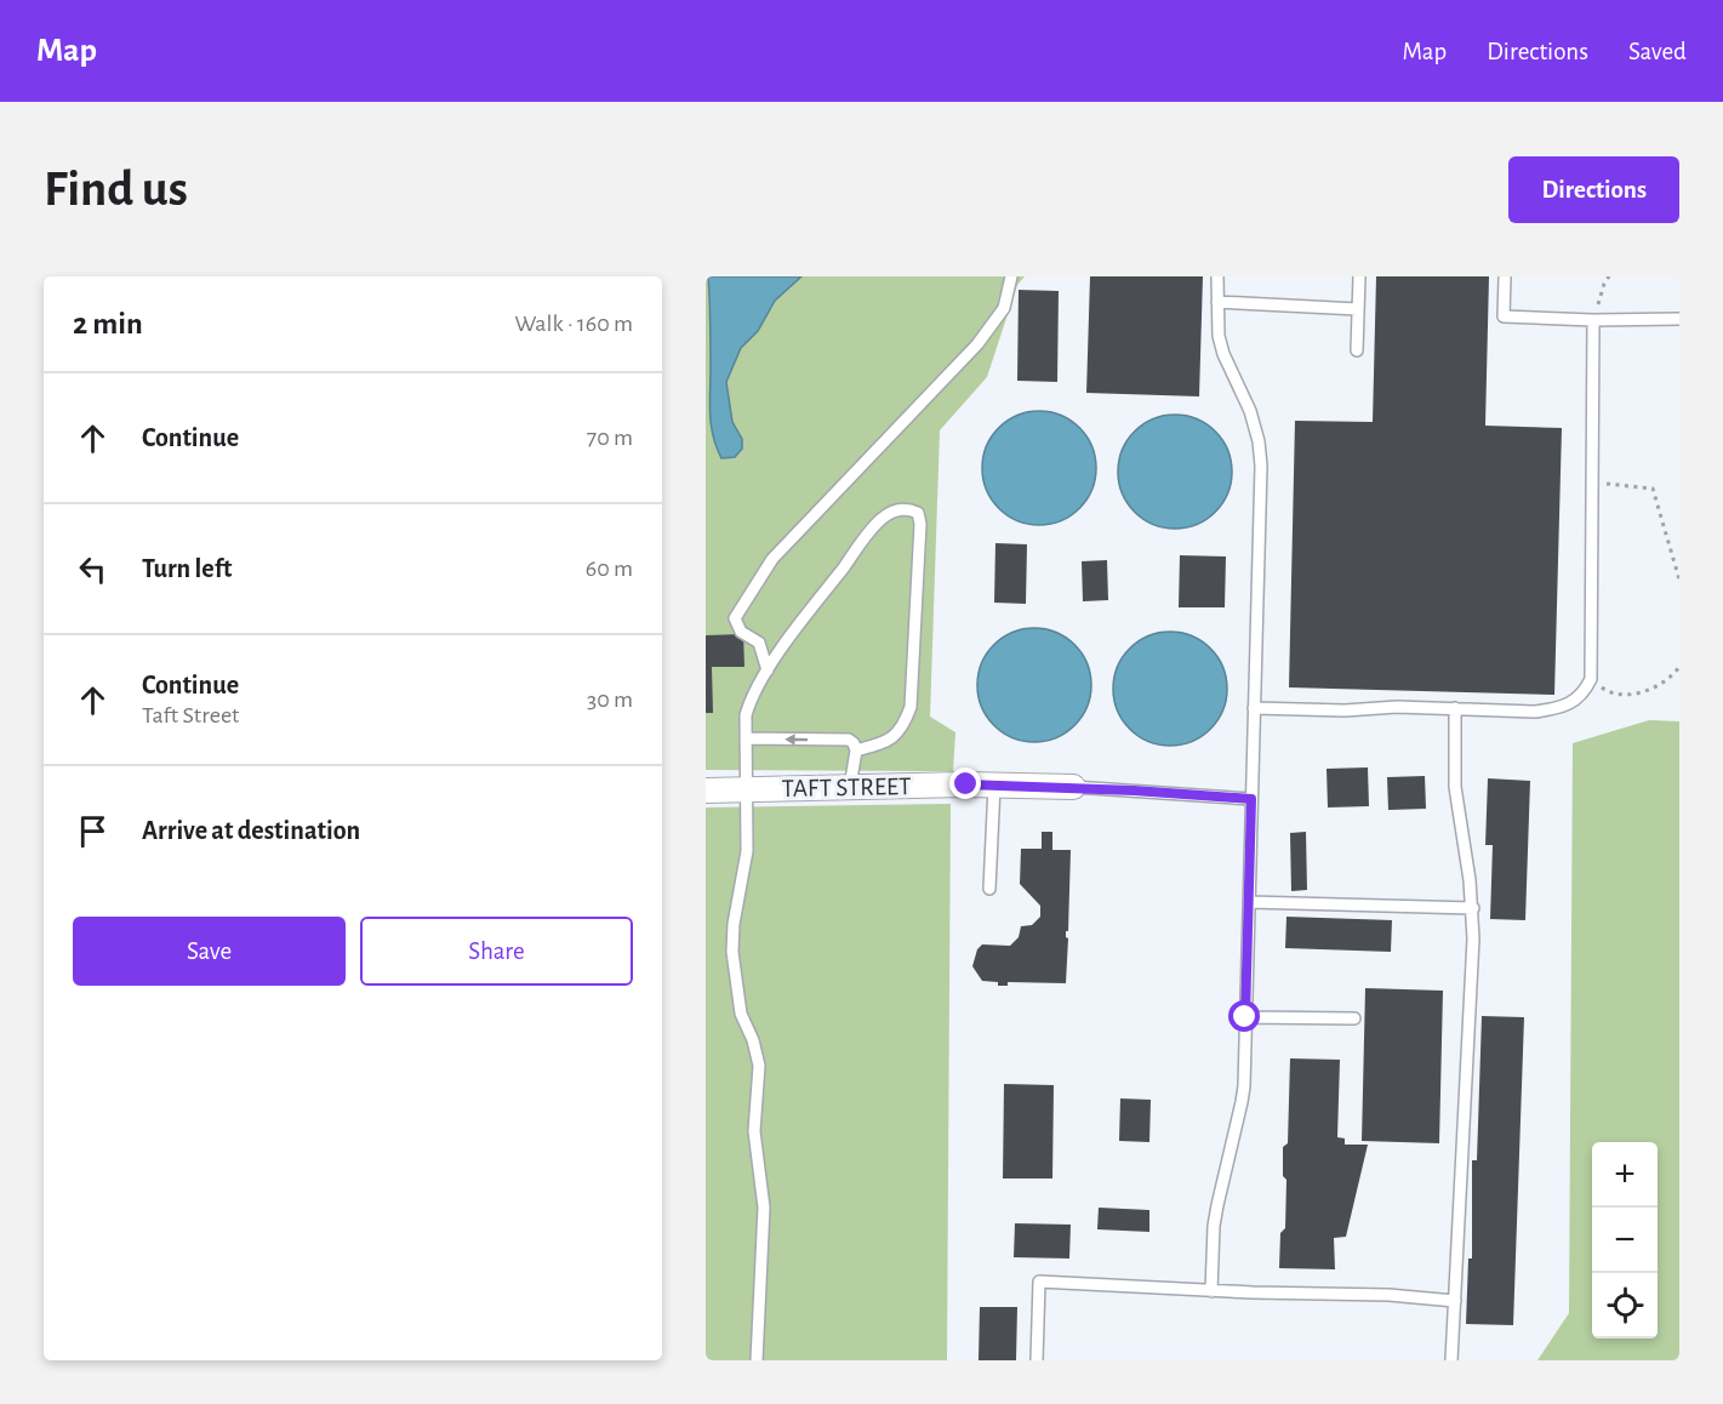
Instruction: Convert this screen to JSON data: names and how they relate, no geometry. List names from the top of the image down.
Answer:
{
  "streets": {
    "street": ["TAFT STREET"]
  },
  "page": {
    "header": "Map",
    "nav": ["Map", "Directions", "Saved"],
    "buttons": [
      "Directions",
      ["Save", "Share"]
    ],
    "title": "Find us",
    "heading": ["2 min", "Walk · 160 m"],
    "list": [
      ["Continue", "70 m"],
      ["Turn left", "60 m"],
      ["Continue", "Taft Street", "30 m"],
      "Arrive at destination"
    ],
    "map_buttons": ["+", "−"]
  }
}
